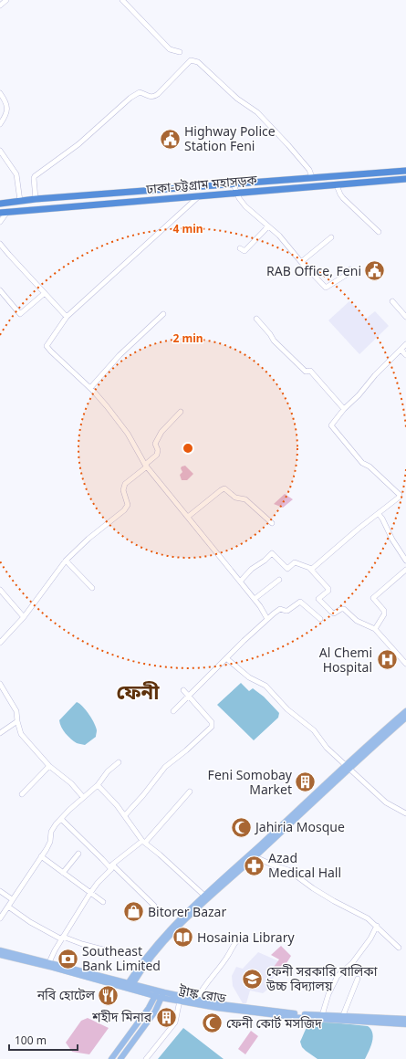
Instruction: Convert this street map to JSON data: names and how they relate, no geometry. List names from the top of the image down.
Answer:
{
  "streets": {
    "highway": ["ঢাকা-চট্টগ্রাম মহাসড়ক"],
    "main road": ["ট্রাঙ্ক রোড"]
  },
  "districts": ["ফেনী"],
  "places": {
    "public building": ["Highway Police Station Feni", "RAB Office, Feni"],
    "hospital": ["Al Chemi Hospital"],
    "building": ["Feni Somobay Market", "শহীদ মিনার"],
    "mosque": ["Jahiria Mosque", "ফেনী কোর্ট মসজিদ"],
    "pharmacy": ["Azad Medical Hall"],
    "shop": ["Bitorer Bazar"],
    "library": ["Hosainia Library"],
    "bank": ["Southeast Bank Limited"],
    "school or university": ["ফেনী সরকারি বালিকা উচ্চ বিদ্যালয়"],
    "restaurant": ["নবি হোটেল"]
  },
  "scale_bar": "100 m",
  "rings": ["4 min", "2 min"]
}
